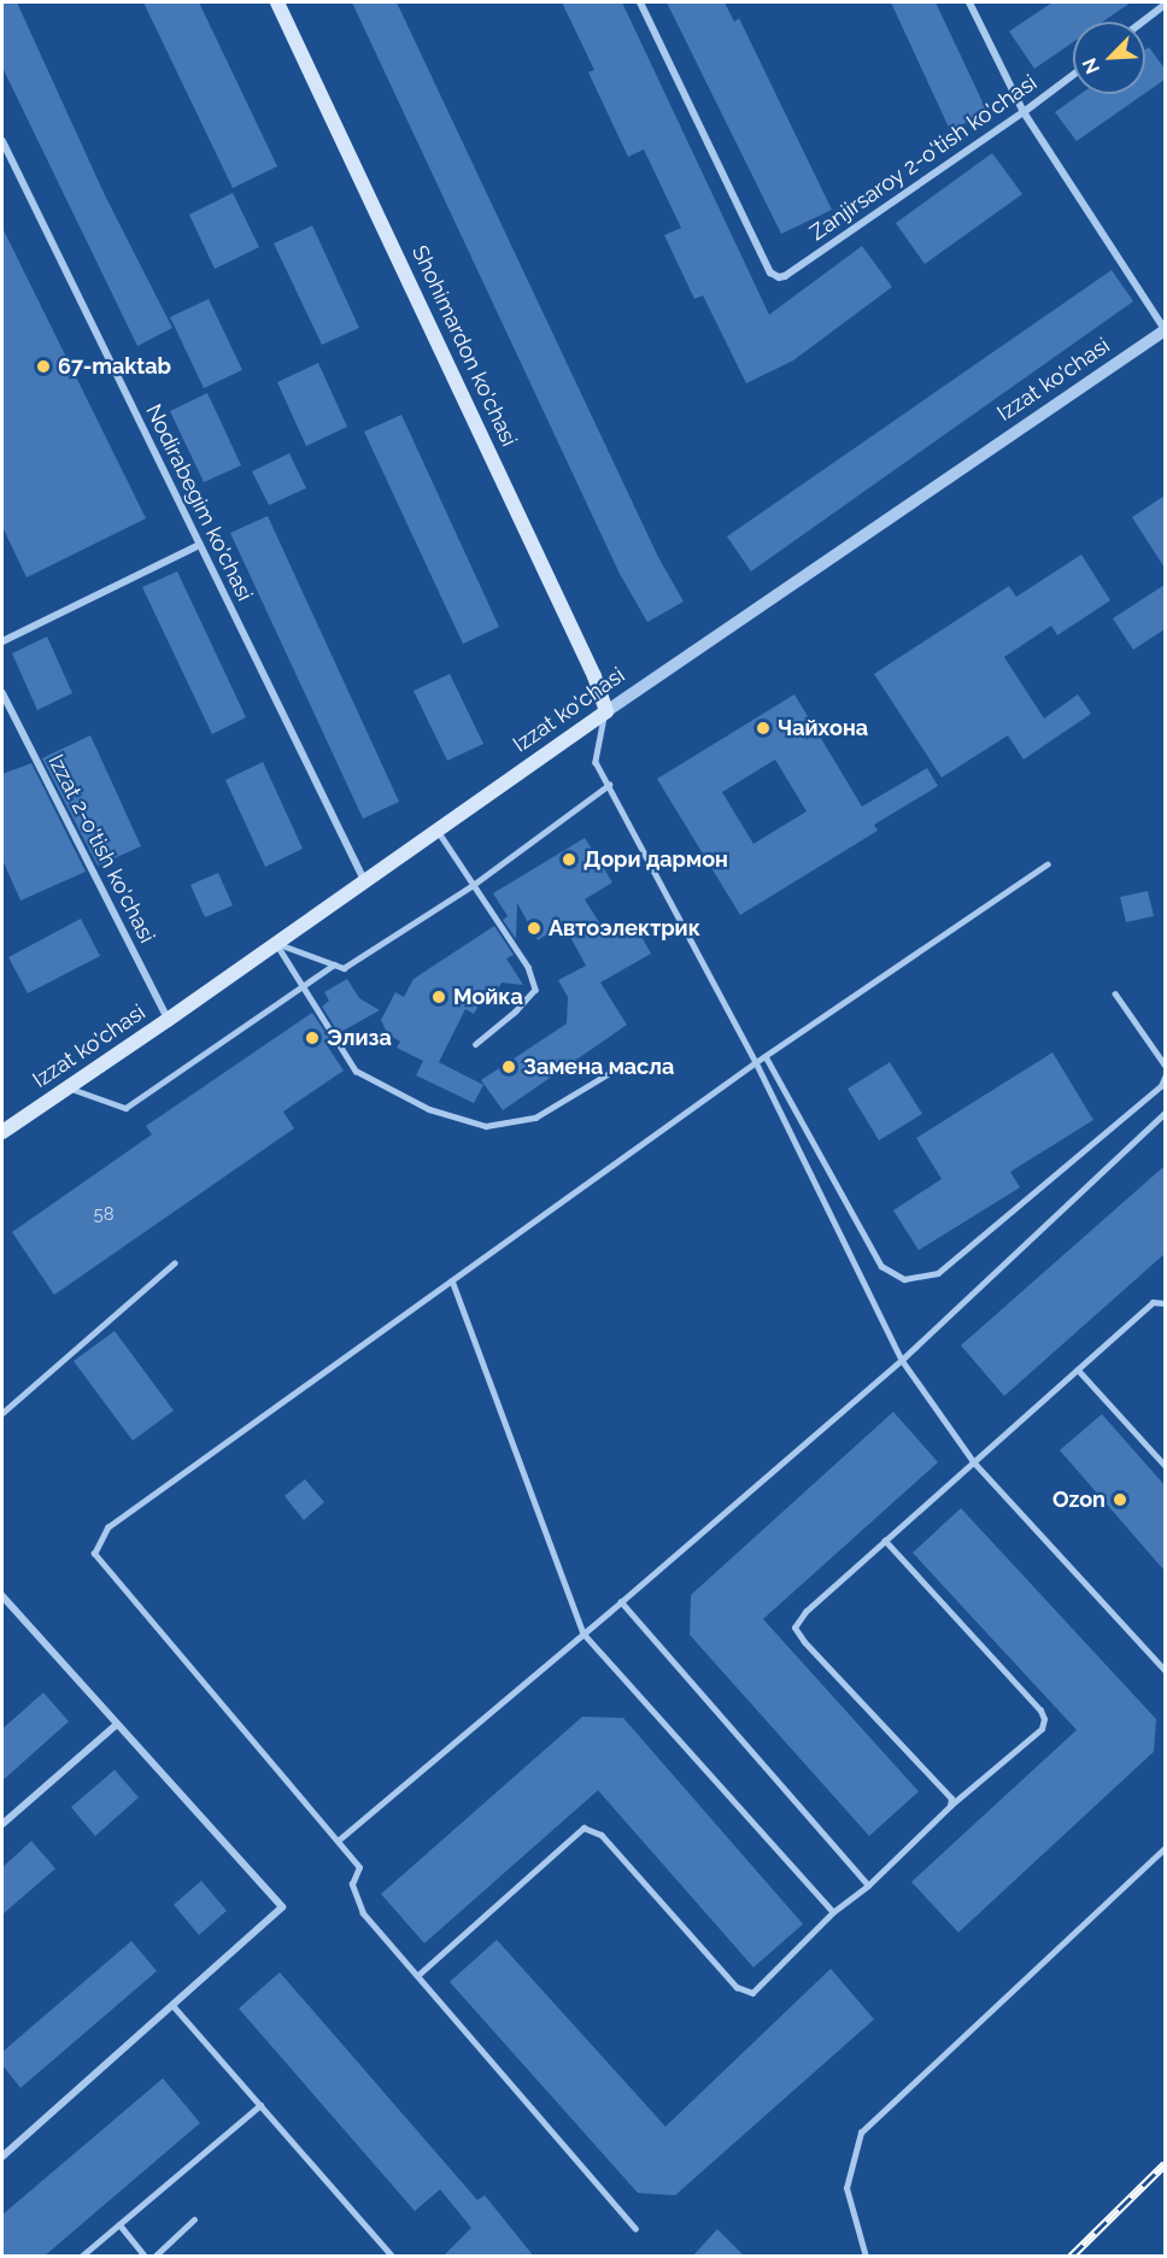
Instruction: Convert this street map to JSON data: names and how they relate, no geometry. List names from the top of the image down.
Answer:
{
  "streets": {
    "main road": ["Shohimardon ko'chasi", "Izzat ko'chasi"],
    "street": ["Zanjirsaroy 2-o'tish ko'chasi", "Nodirabegim ko'chasi", "Izzat 2-o'tish ko'chasi"]
  },
  "crossings": [
    ["Shohimardon ko'chasi", "Izzat ko'chasi"],
    ["Izzat ko'chasi", "Nodirabegim ko'chasi"],
    ["Izzat ko'chasi", "Izzat 2-o'tish ko'chasi"]
  ],
  "places": [
    "67-maktab",
    "Чайхона",
    "Дори дармон",
    "Автоэлектрик",
    "Мойка",
    "Элиза",
    "Замена масла",
    "Ozon"
  ],
  "house_numbers": ["58"],
  "north": "bottom left"
}
